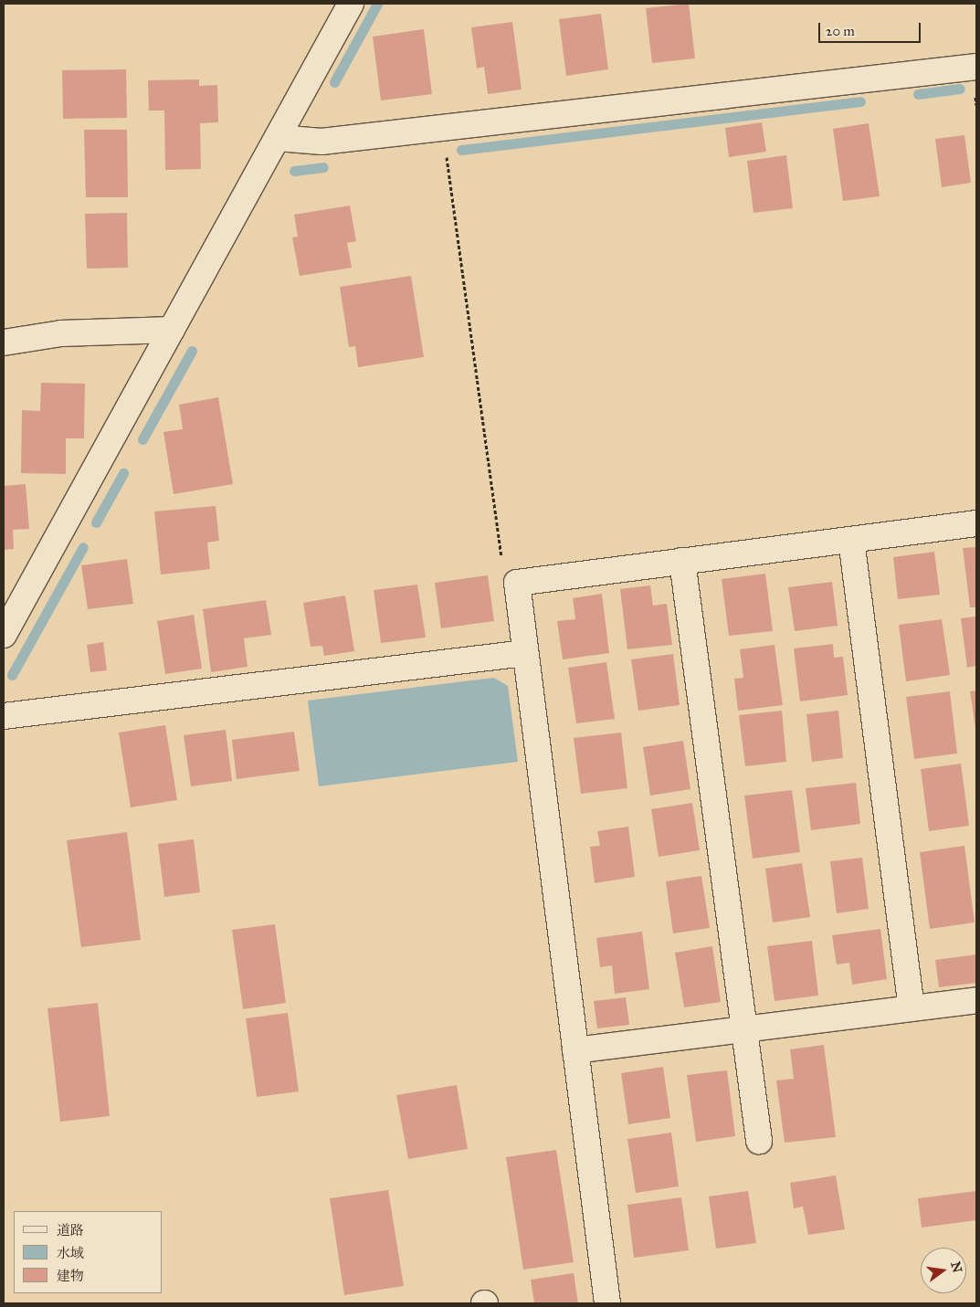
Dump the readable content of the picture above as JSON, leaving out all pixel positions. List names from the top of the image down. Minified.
{"legend":["道路","水域","建物"],"scale_bar":"20 m","north":"right"}
